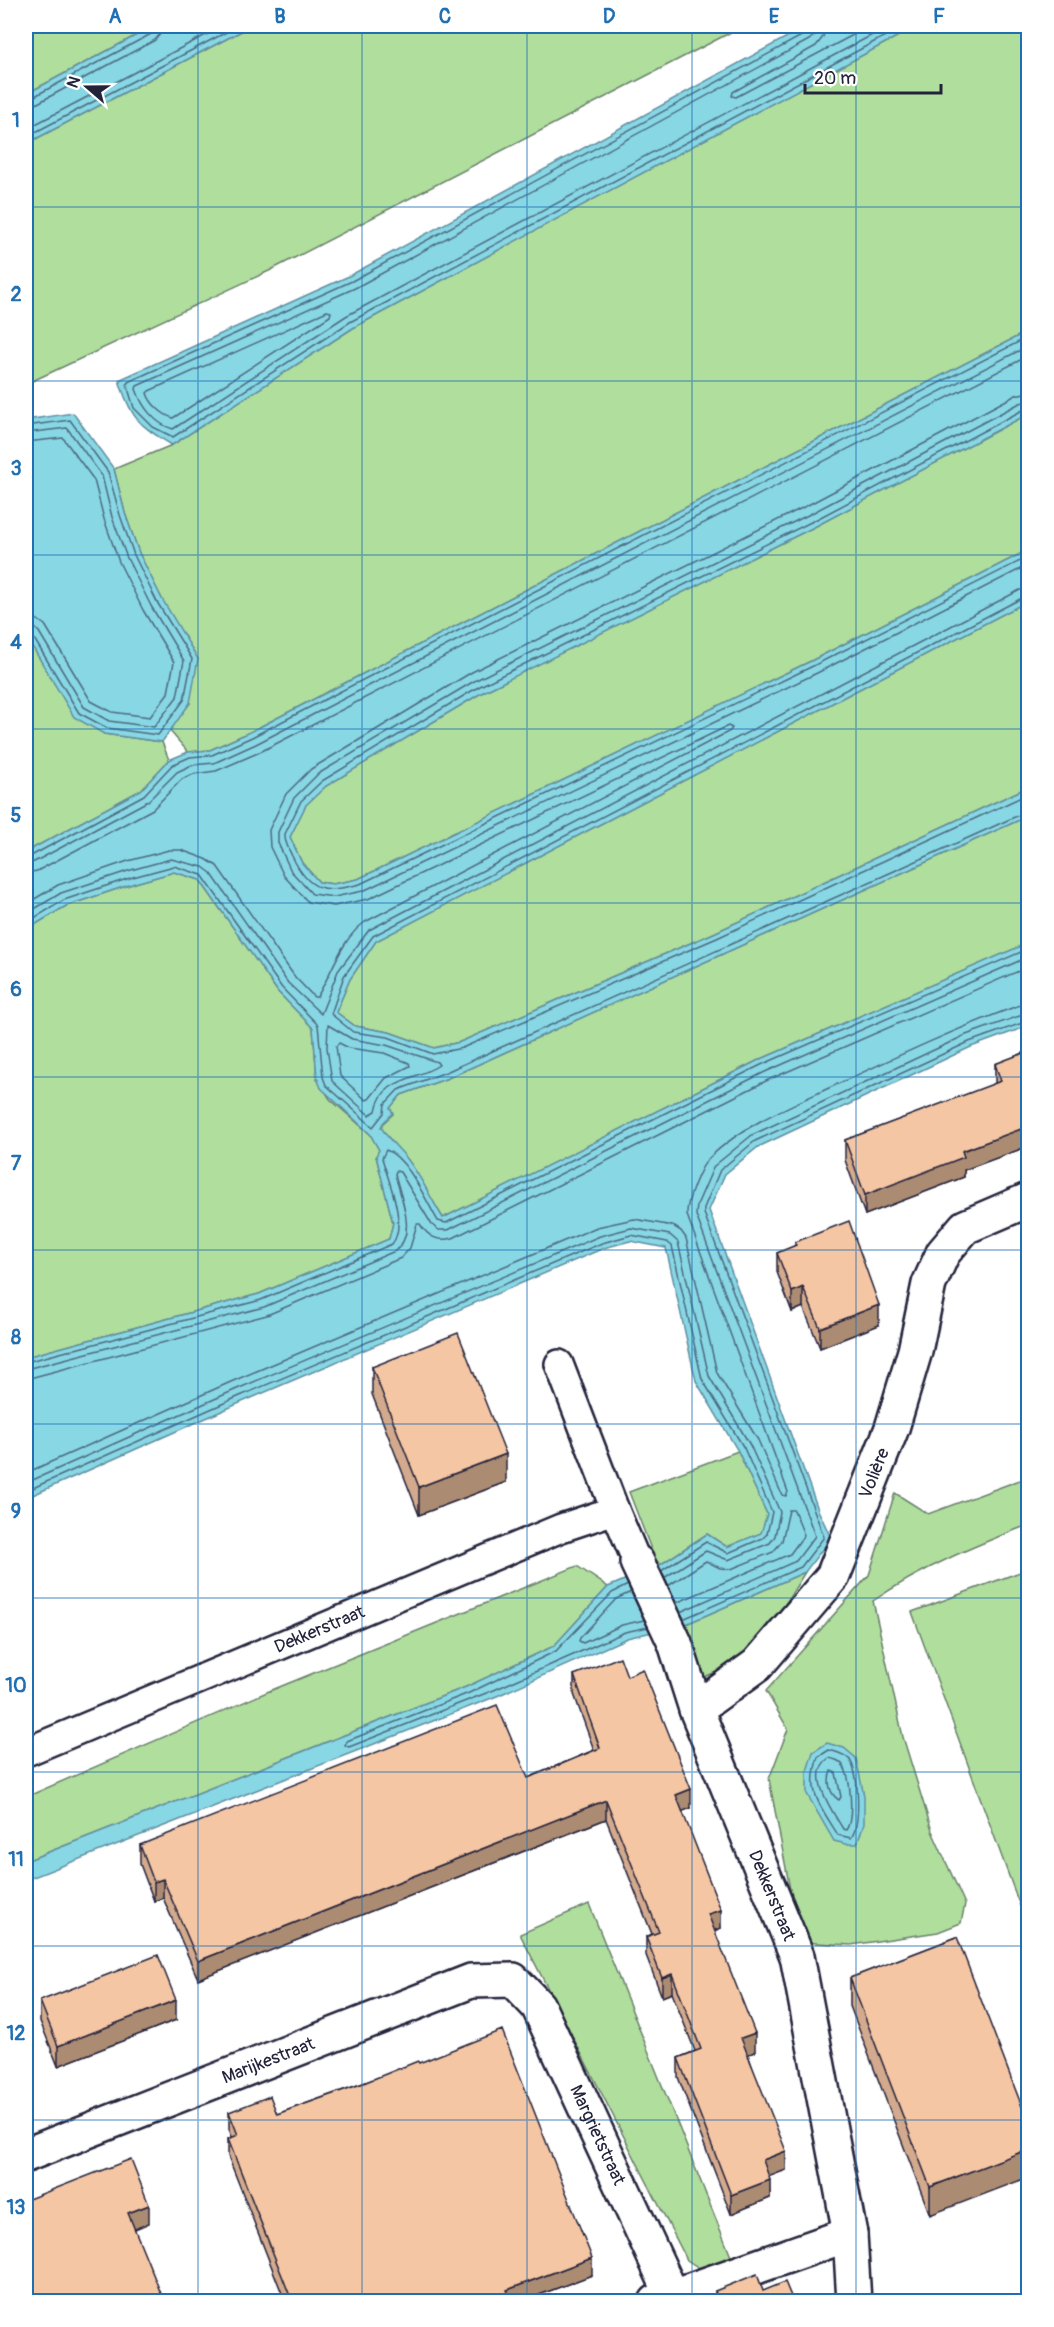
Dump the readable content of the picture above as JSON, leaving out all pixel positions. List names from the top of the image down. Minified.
{"streets":{"street":["Volière","Dekkerstraat","Marijkestraat","Margrietstraat"]},"crossings":[["Volière","Dekkerstraat"],["Marijkestraat","Margrietstraat"]],"scale_bar":"20 m","north":"left","grid":{"columns":["A","B","C","D","E","F"],"rows":["1","2","3","4","5","6","7","8","9","10","11","12","13"]}}
